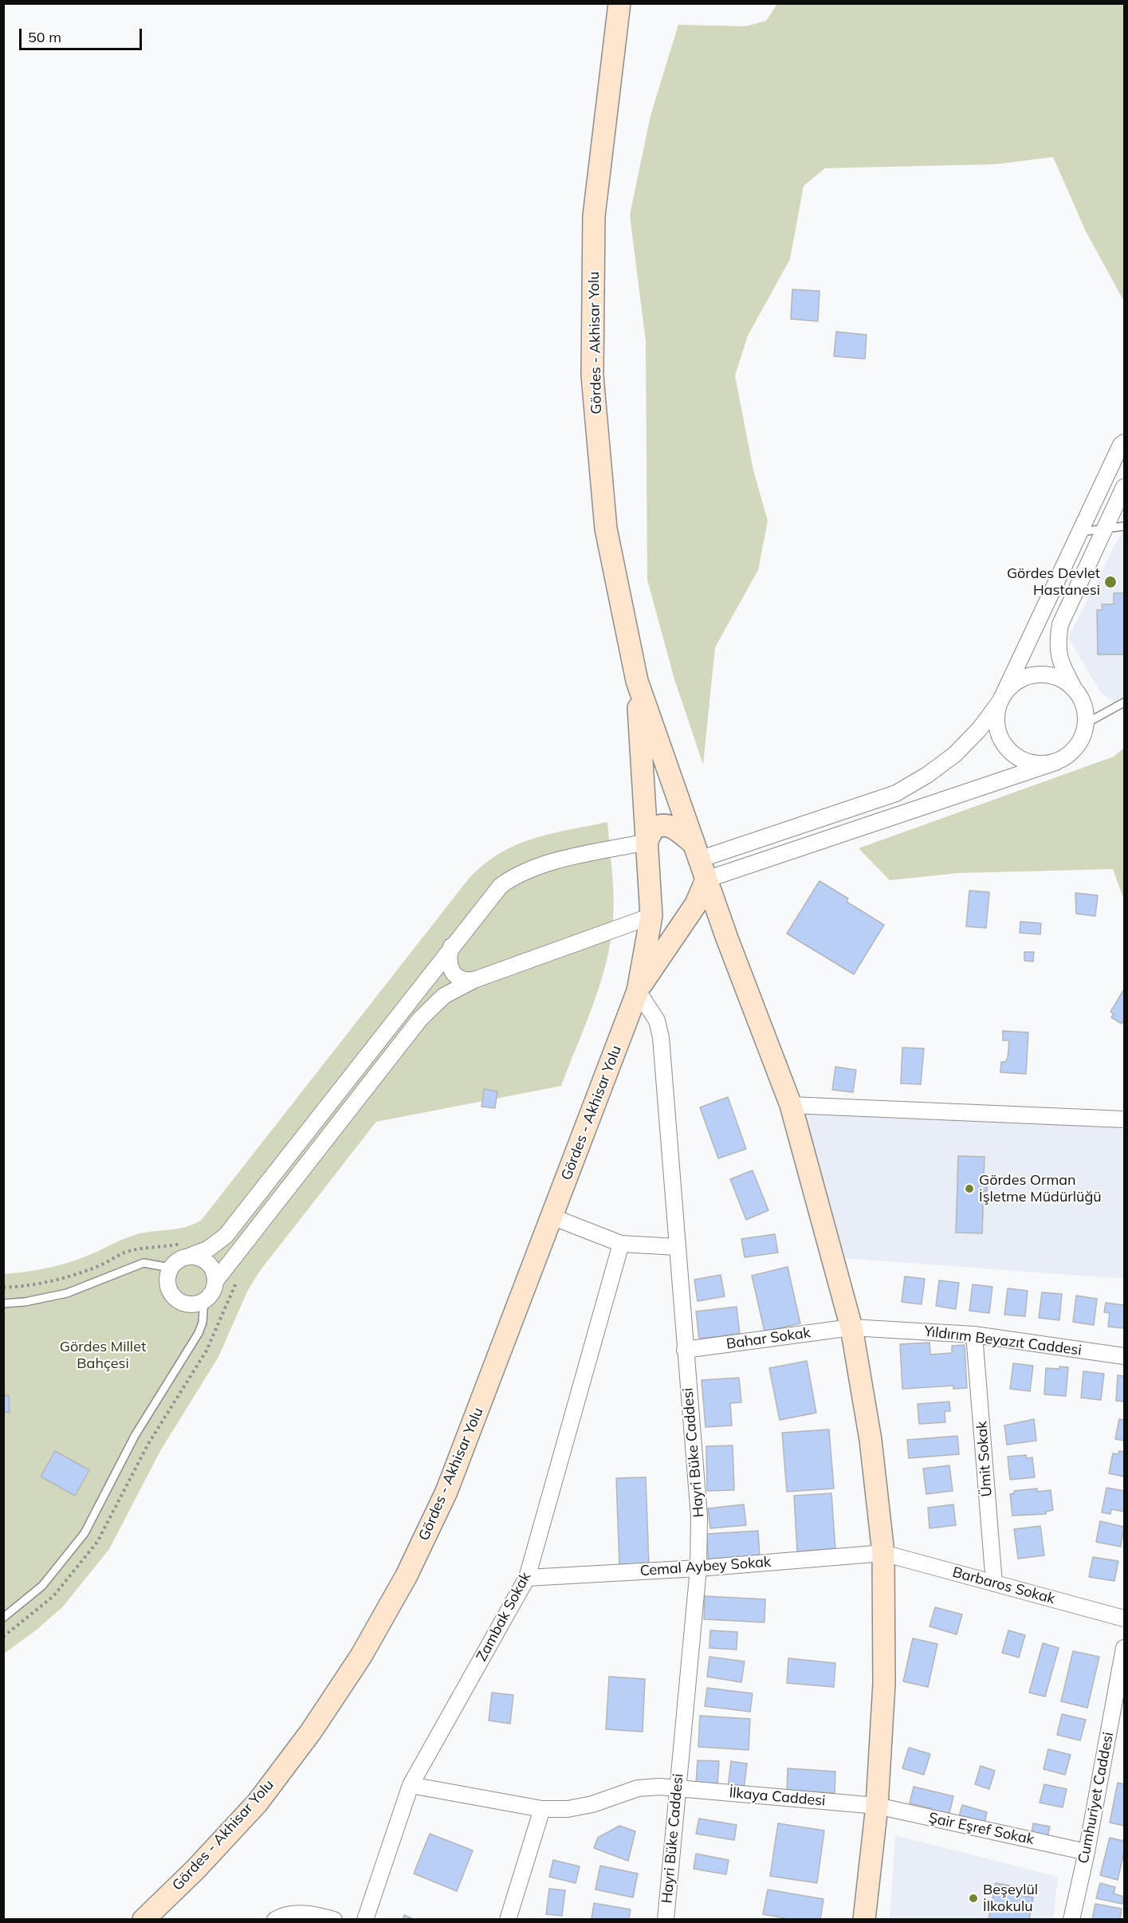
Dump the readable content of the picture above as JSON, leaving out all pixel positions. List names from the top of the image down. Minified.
{"streets":{"main road":["Gördes - Akhisar Yolu"],"street":["Bahar Sokak","Yıldırım Beyazıt Caddesi","Hayri Büke Caddesi","Ümit Sokak","Cemal Aybey Sokak","Barbaros Sokak","Zambak Sokak","İlkaya Caddesi","Cumhuriyet Caddesi","Şair Eşref Sokak"]},"crossings":[["Gördes - Akhisar Yolu","Bahar Sokak"],["Gördes - Akhisar Yolu","Yıldırım Beyazıt Caddesi"],["Gördes - Akhisar Yolu","Hayri Büke Caddesi"],["Gördes - Akhisar Yolu","Cemal Aybey Sokak"],["Gördes - Akhisar Yolu","Barbaros Sokak"],["Gördes - Akhisar Yolu","İlkaya Caddesi"],["Gördes - Akhisar Yolu","Şair Eşref Sokak"],["Bahar Sokak","Yıldırım Beyazıt Caddesi"],["Bahar Sokak","Hayri Büke Caddesi"],["Yıldırım Beyazıt Caddesi","Ümit Sokak"],["Hayri Büke Caddesi","Cemal Aybey Sokak"],["Hayri Büke Caddesi","İlkaya Caddesi"],["Ümit Sokak","Barbaros Sokak"],["Cemal Aybey Sokak","Barbaros Sokak"],["Cemal Aybey Sokak","Zambak Sokak"],["Zambak Sokak","İlkaya Caddesi"],["İlkaya Caddesi","Şair Eşref Sokak"],["Cumhuriyet Caddesi","Şair Eşref Sokak"]],"parks":["Gördes Millet Bahçesi"],"places":["Gördes Devlet Hastanesi","Gördes Orman İşletme Müdürlüğü","Beşeylül İlkokulu"],"scale_bar":"50 m"}
